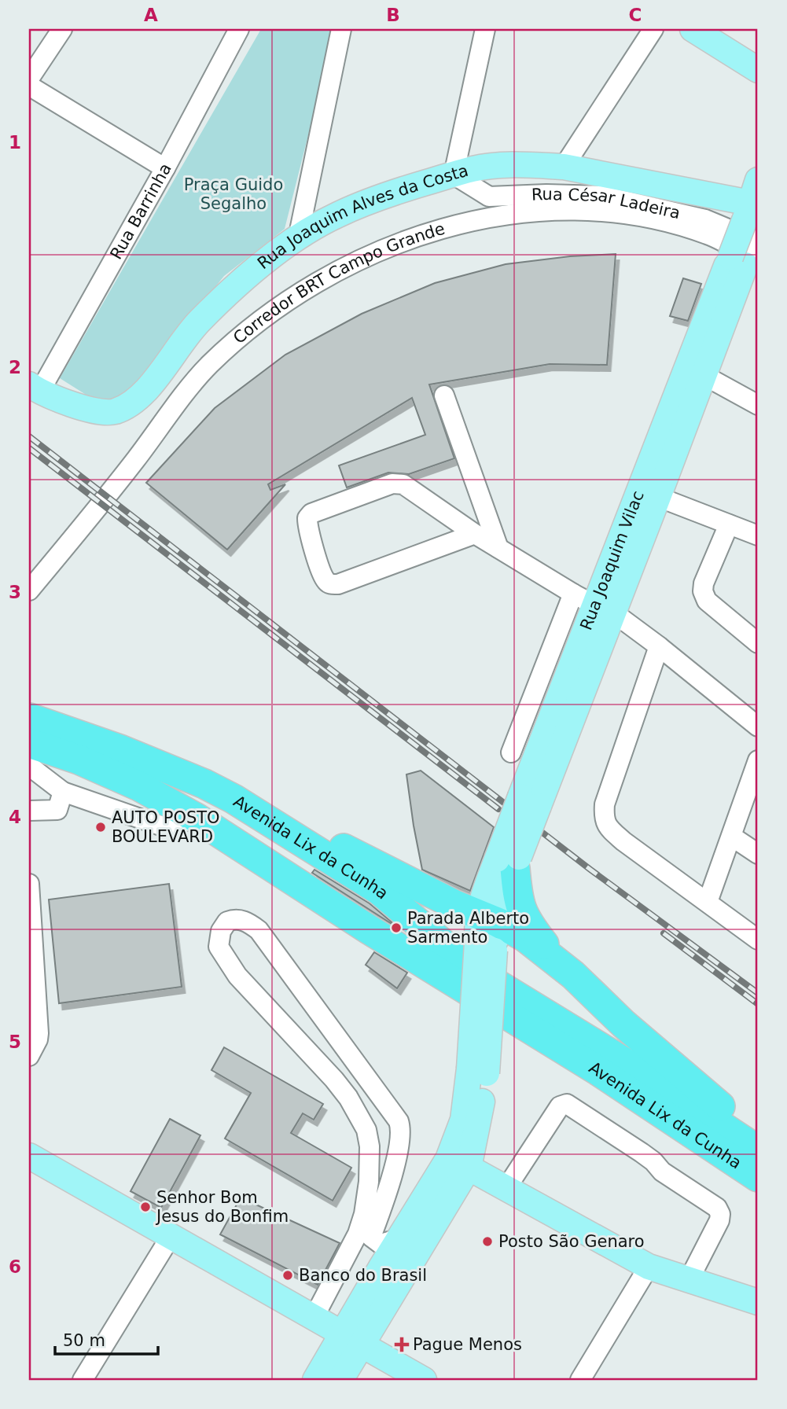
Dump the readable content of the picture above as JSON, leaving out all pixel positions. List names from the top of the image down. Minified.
{"streets":{"highway":["Avenida Lix da Cunha"],"main road":["Rua Joaquim Alves da Costa","Rua Joaquim Vilac"],"street":["Rua César Ladeira","Rua Barrinha","Corredor BRT Campo Grande"]},"crossings":[["Rua Barrinha","Rua Joaquim Alves da Costa"],["Rua Joaquim Alves da Costa","Rua Joaquim Vilac"],["Corredor BRT Campo Grande","Rua Joaquim Vilac"]],"parks":["Praça Guido Segalho"],"places":{"other":["AUTO POSTO BOULEVARD","Parada Alberto Sarmento","Senhor Bom Jesus do Bonfim","Posto São Genaro","Banco do Brasil"],"health":["Pague Menos"]},"scale_bar":"50 m","grid":{"columns":["A","B","C"],"rows":["1","2","3","4","5","6"]}}
